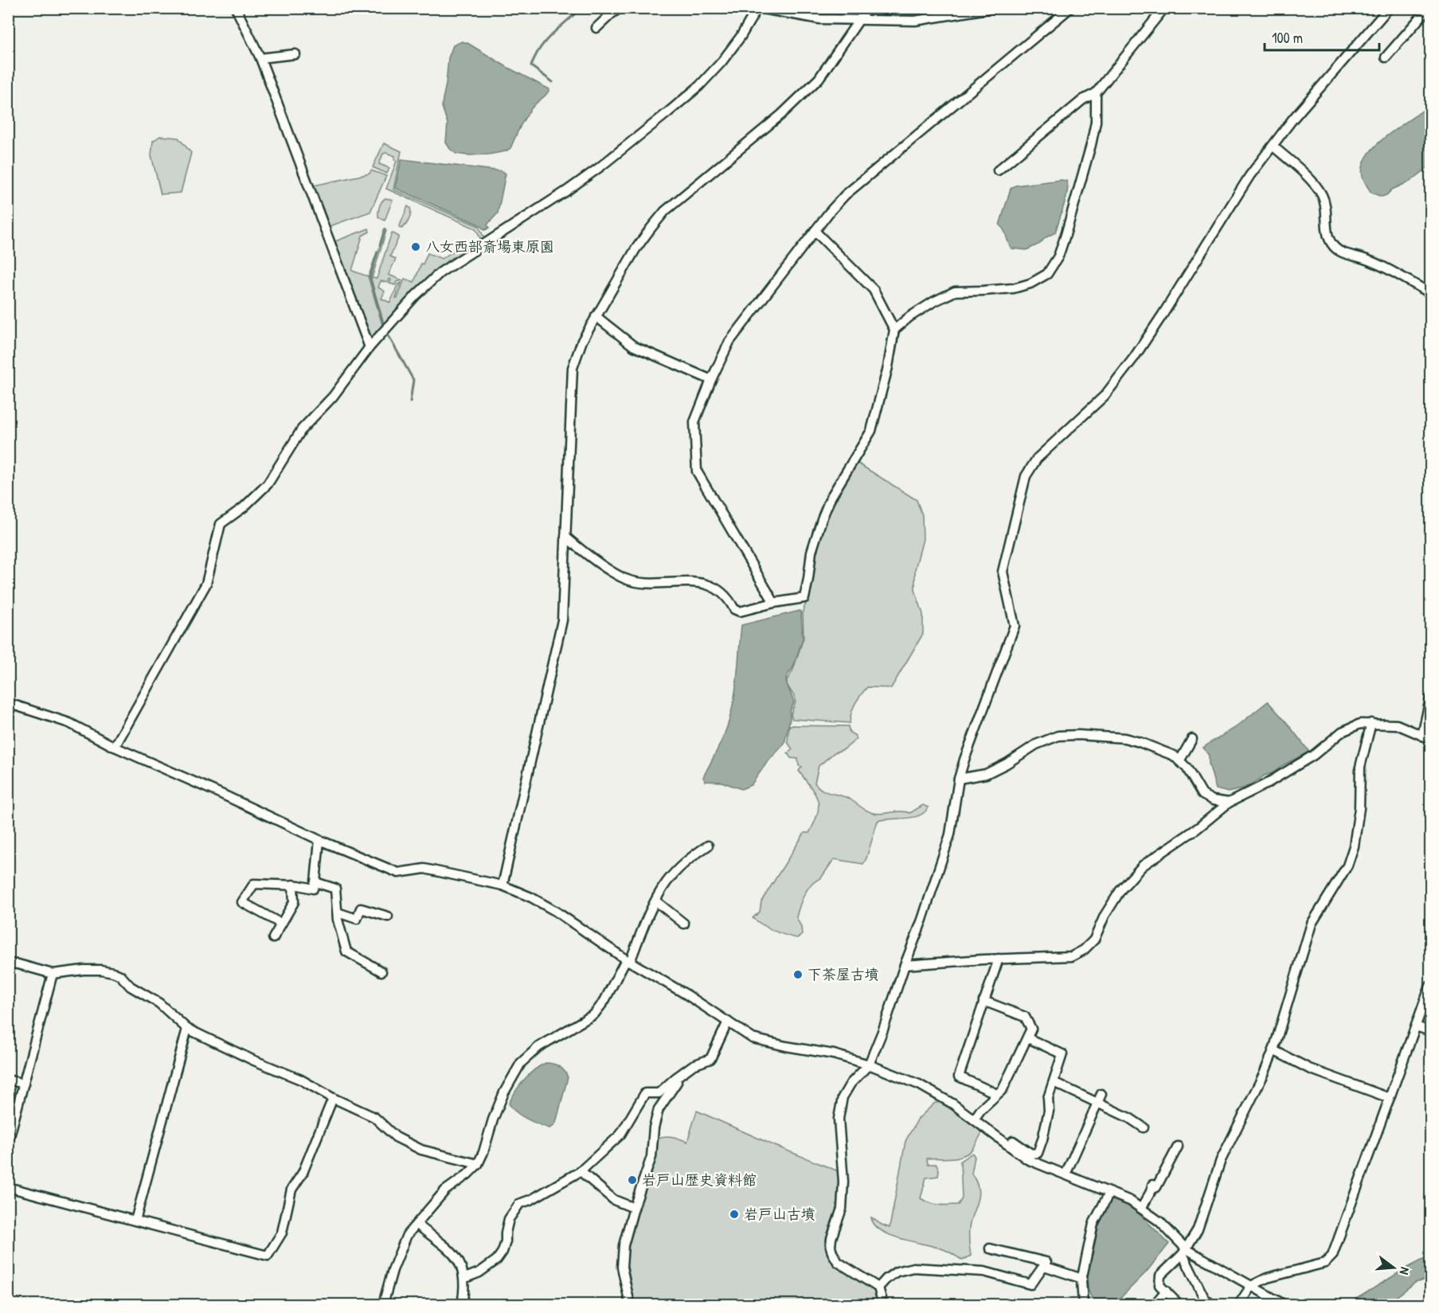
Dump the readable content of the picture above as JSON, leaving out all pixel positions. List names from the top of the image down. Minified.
{"places":["八女西部斎場東原園","下茶屋古墳","岩戸山歴史資料館","岩戸山古墳"],"scale_bar":"100 m","north":"right"}
